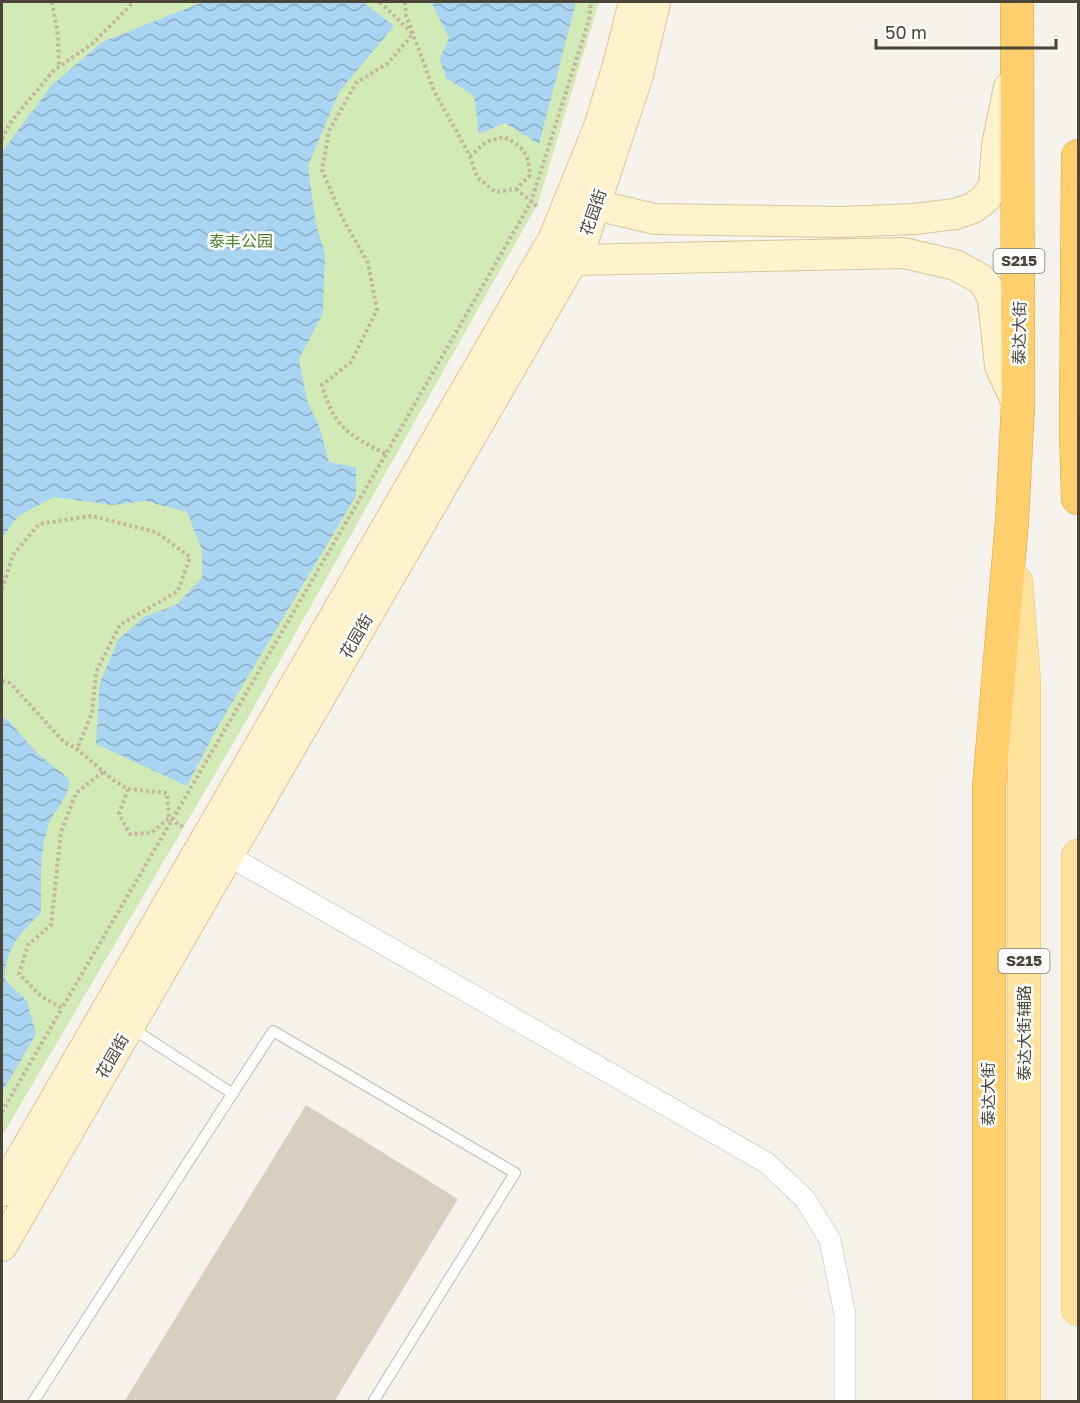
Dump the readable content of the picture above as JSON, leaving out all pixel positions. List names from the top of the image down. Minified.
{"streets":{"highway":["S215","泰达大街"],"main road":["泰达大街辅路"],"street":["花园街"]},"crossings":[["泰达大街","泰达大街辅路"]],"parks":["泰丰公园"],"scale_bar":"50 m"}
